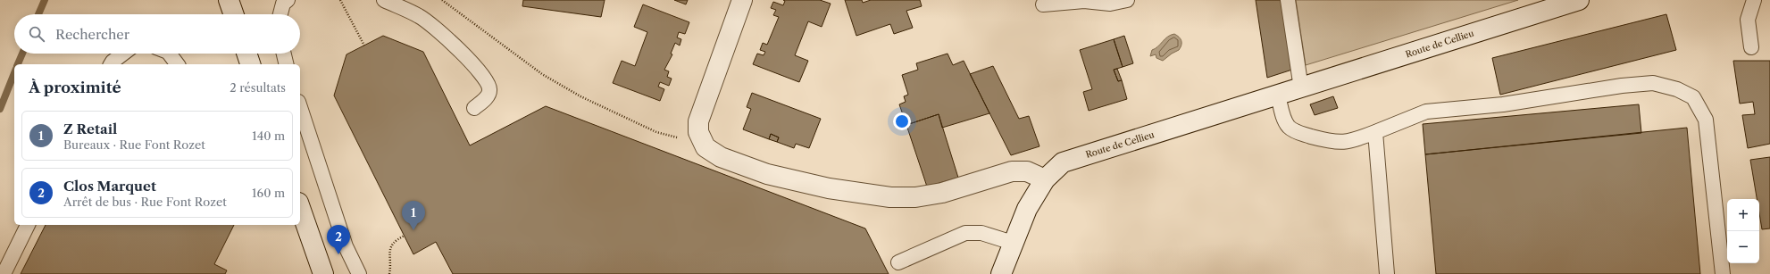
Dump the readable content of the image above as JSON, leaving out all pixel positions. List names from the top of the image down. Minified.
{"streets":{"street":["Route de Cellieu"]},"page":{"search":"Rechercher","heading":["À proximité","2 résultats"],"list":[{"mark":"1","name":"Z Retail","note":"Bureaux · Rue Font Rozet","value":"140 m"},{"mark":"2","name":"Clos Marquet","note":"Arrêt de bus · Rue Font Rozet","value":"160 m"}],"map_buttons":["+","−"],"pins":["1","2"]}}
